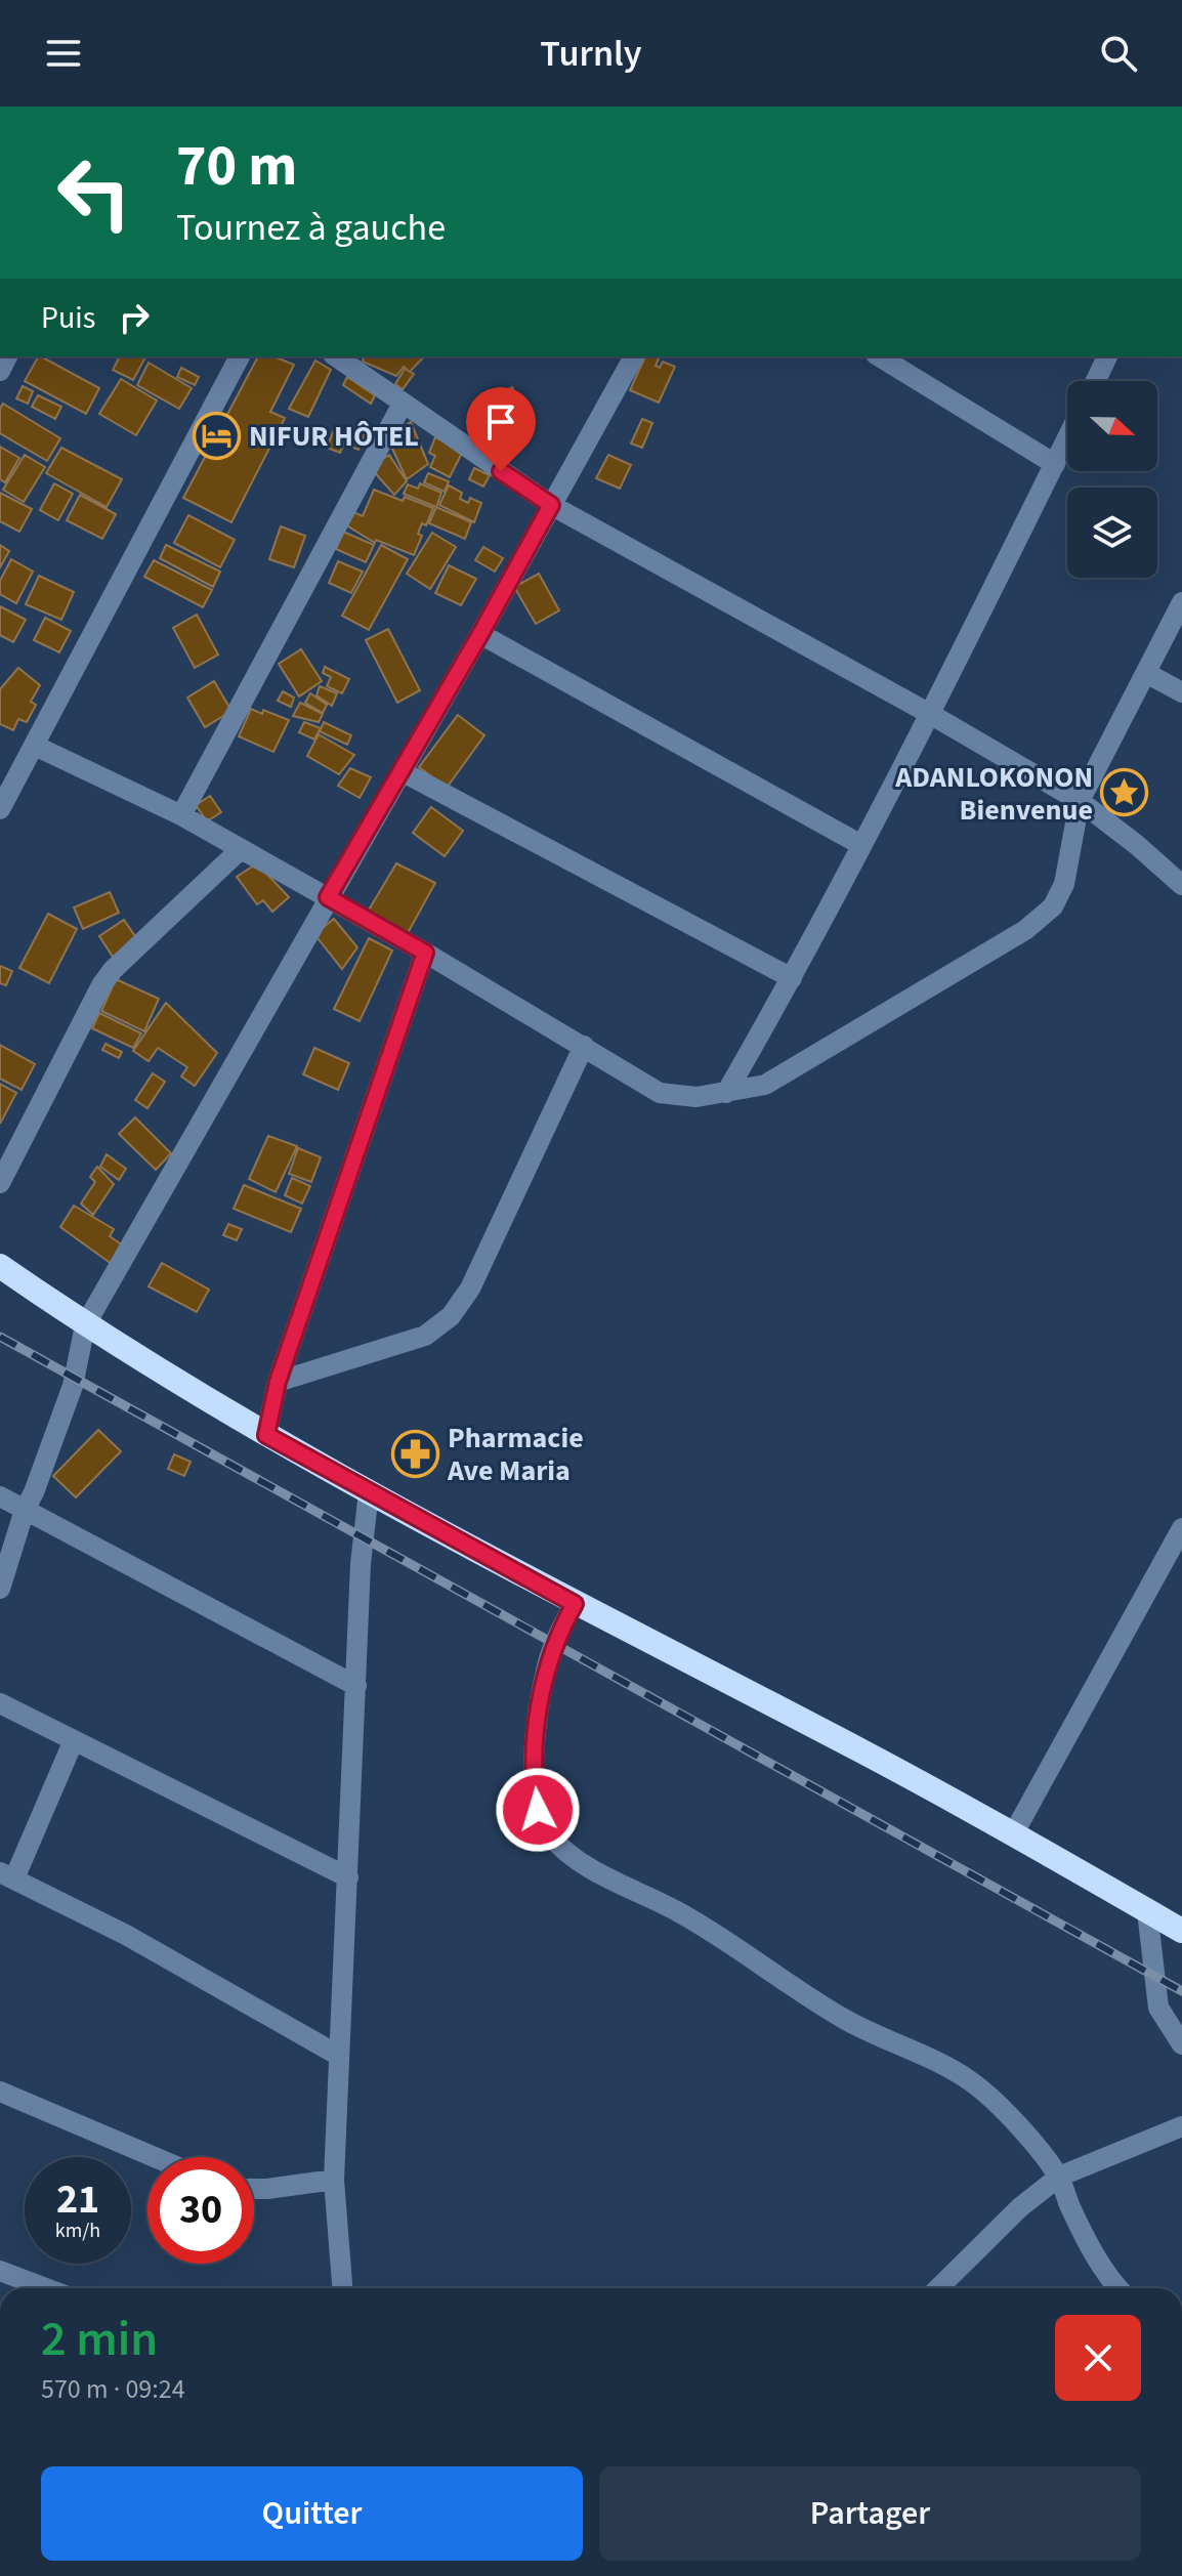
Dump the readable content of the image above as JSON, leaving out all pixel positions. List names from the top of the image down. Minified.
{"places":{"hotel":["NIFUR HÔTEL"],"place":["ADANLOKONON Bienvenue"],"pharmacy":["Pharmacie Ave Maria"]},"north":"right","page":{"header":"Turnly","turn":["70 m","Tournez à gauche"],"then":"Puis","speed":"21 km/h","limit":"30","heading":["2 min","570 m · 09:24"],"buttons":["Quitter","Partager"]}}
